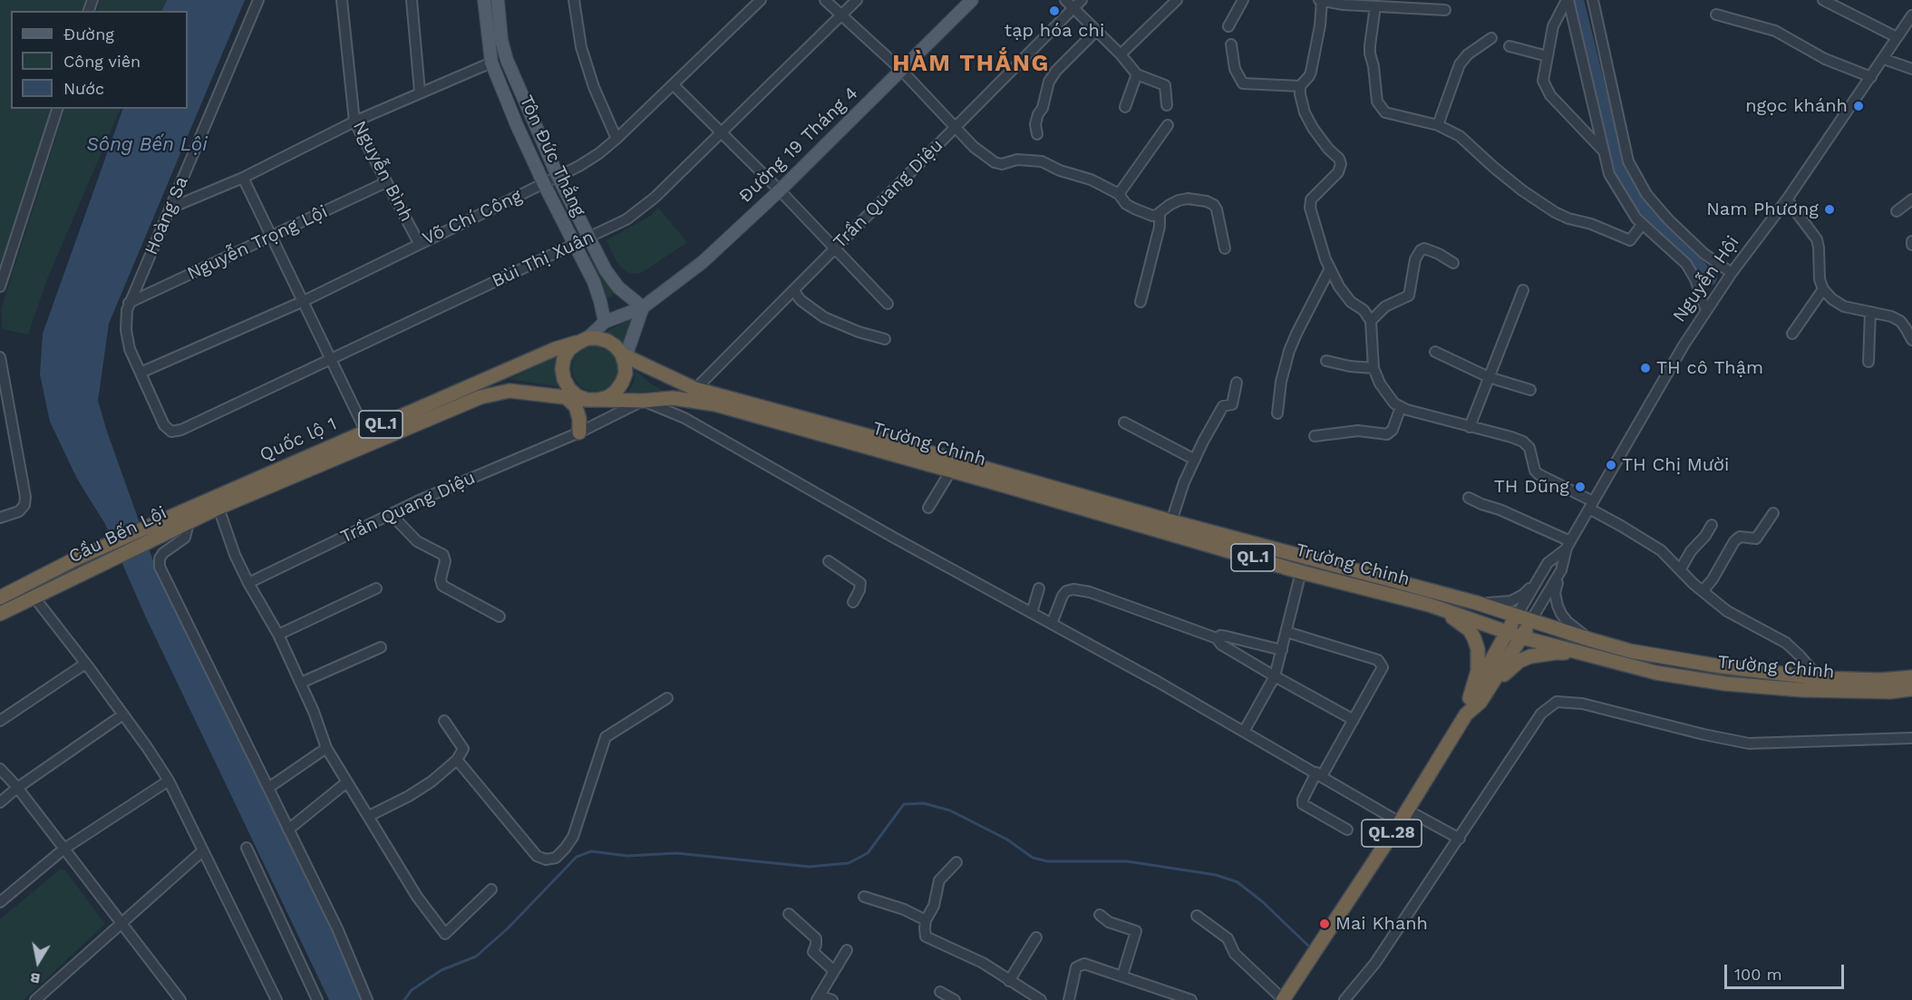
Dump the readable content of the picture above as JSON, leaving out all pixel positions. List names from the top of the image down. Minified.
{"streets":{"highway":["Nguyễn Hội","QL.1","Quốc lộ 1","Trường Chinh","Cầu Bến Lội","QL.28"],"main road":["Đường 19 Tháng 4","Tôn Đức Thắng"],"street":["Nguyễn Bình","Trần Quang Diệu","Hoàng Sa","Võ Chí Công","Nguyễn Trọng Lội","Bùi Thị Xuân"]},"crossings":[["Đường 19 Tháng 4","Tôn Đức Thắng"],["Đường 19 Tháng 4","QL.1"],["Đường 19 Tháng 4","Quốc lộ 1"],["Đường 19 Tháng 4","Trường Chinh"],["Tôn Đức Thắng","Võ Chí Công"],["Tôn Đức Thắng","Bùi Thị Xuân"],["Nguyễn Bình","Võ Chí Công"],["Nguyễn Bình","Nguyễn Trọng Lội"],["Trần Quang Diệu","Trường Chinh"],["Hoàng Sa","Võ Chí Công"],["Hoàng Sa","Nguyễn Trọng Lội"],["Hoàng Sa","Bùi Thị Xuân"],["Nguyễn Hội","Trường Chinh"],["QL.1","Quốc lộ 1"],["QL.1","Trường Chinh"],["QL.1","Cầu Bến Lội"],["Quốc lộ 1","Trường Chinh"],["Quốc lộ 1","Cầu Bến Lội"]],"districts":["HÀM THẮNG"],"water":["Sông Bến Lội"],"places":["tạp hóa chi","ngọc khánh","Nam Phương","TH cô Thậm","TH Chị Mười","TH Dũng","Mai Khanh"],"legend":["Đường","Công viên","Nước"],"scale_bar":"100 m","north":"bottom"}
